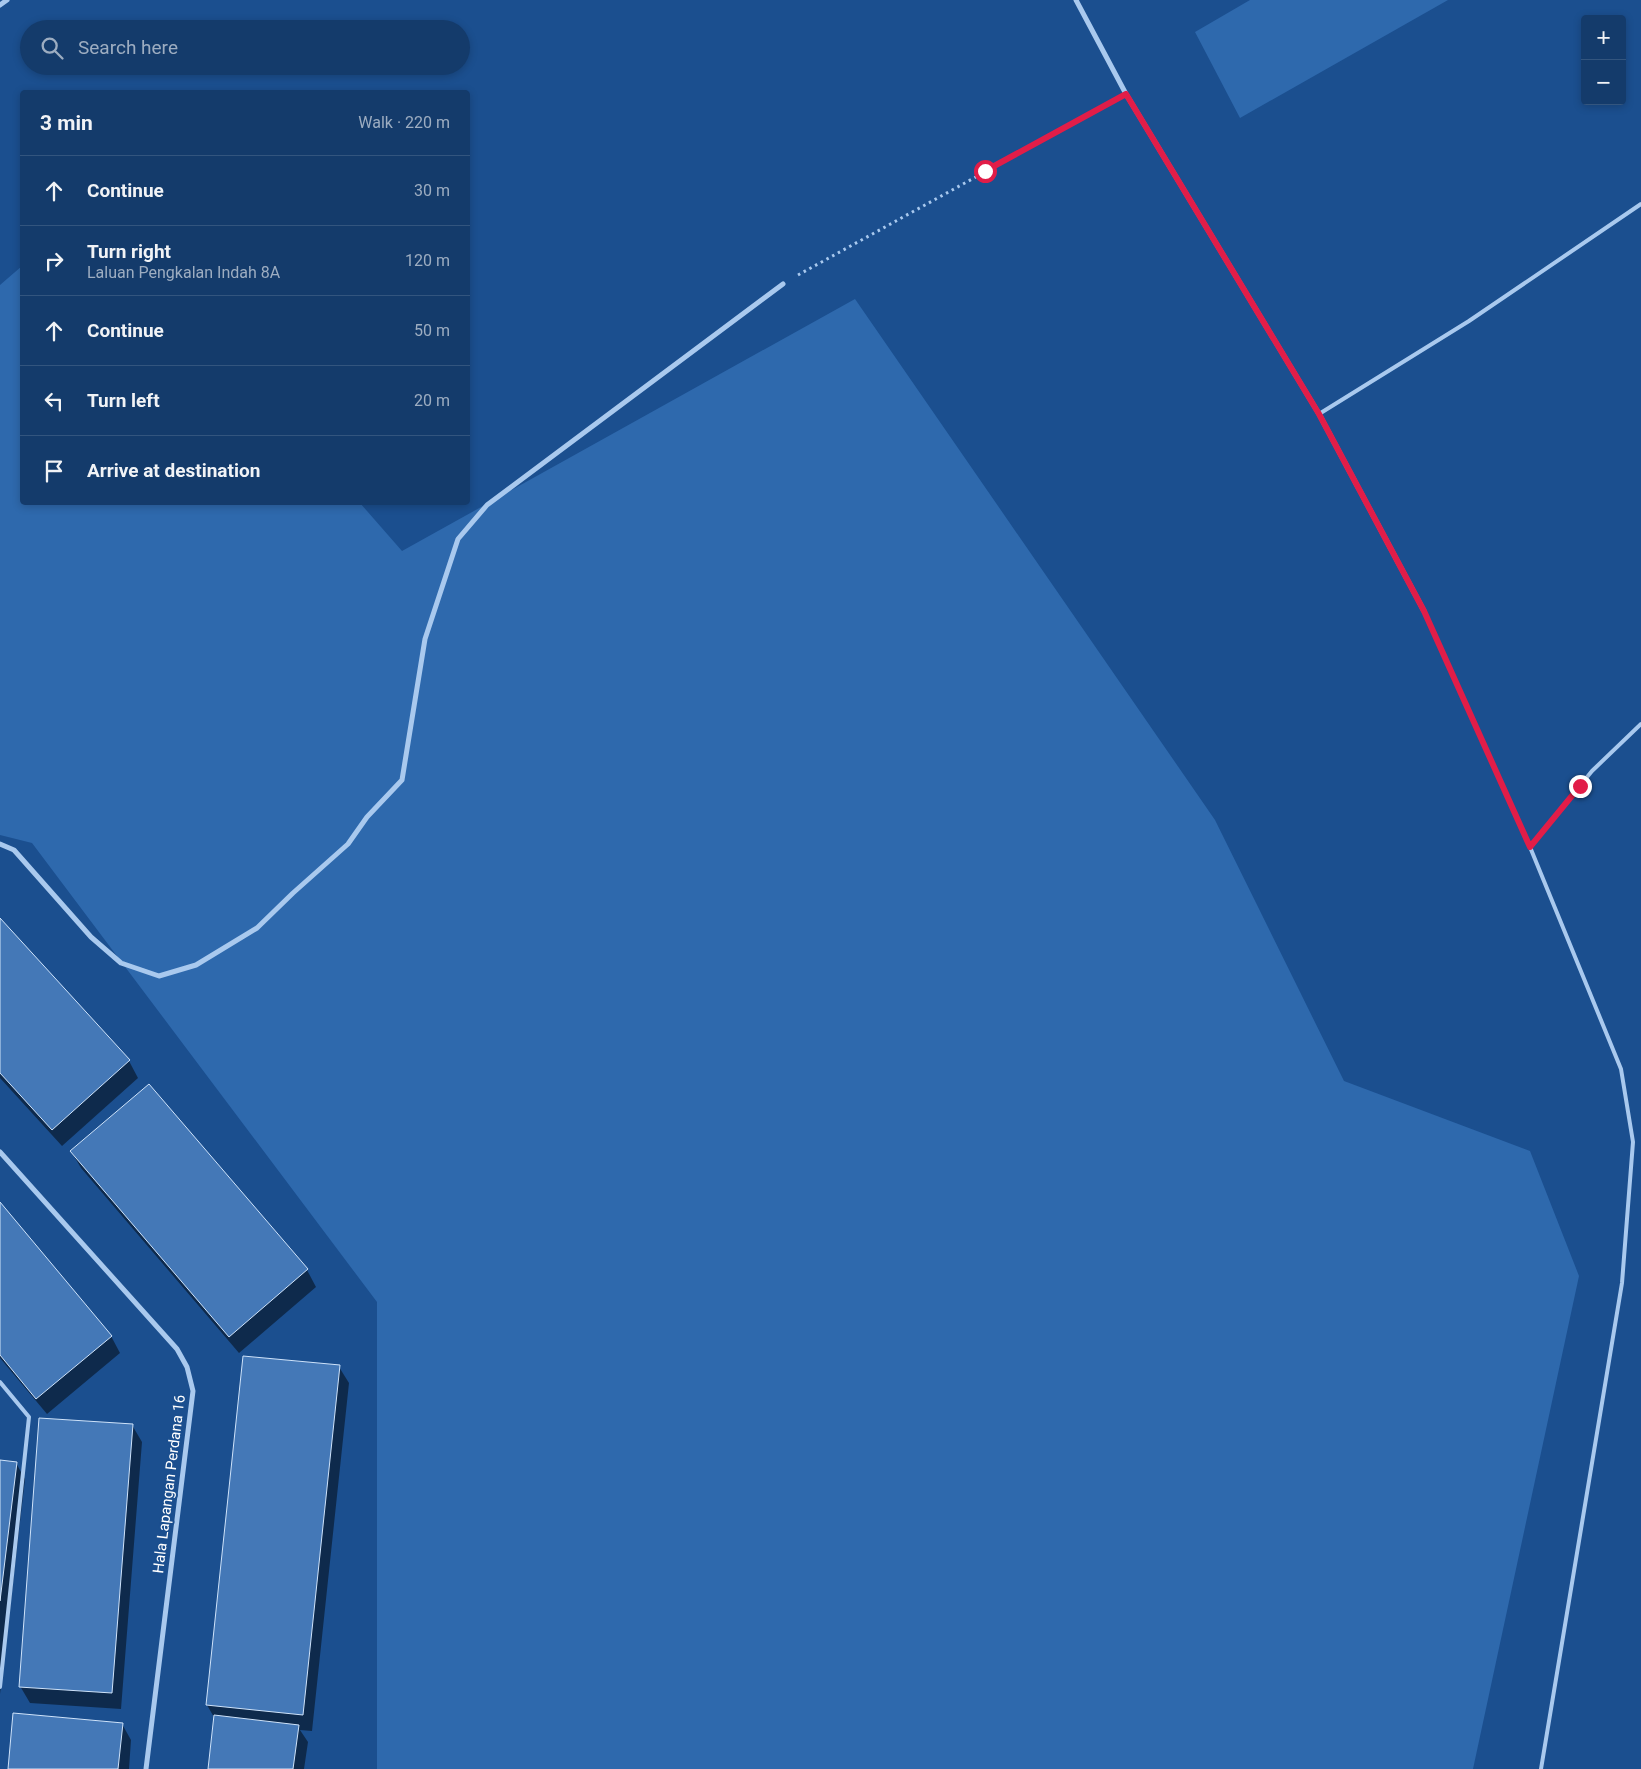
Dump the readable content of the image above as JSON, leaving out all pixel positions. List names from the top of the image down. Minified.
{"streets":{"street":["Hala Lapangan Perdana 16"]},"page":{"map_buttons":["+","−"],"search":"Search here","heading":["3 min","Walk · 220 m"],"list":[["Continue","30 m"],["Turn right","Laluan Pengkalan Indah 8A","120 m"],["Continue","50 m"],["Turn left","20 m"],"Arrive at destination"]}}
